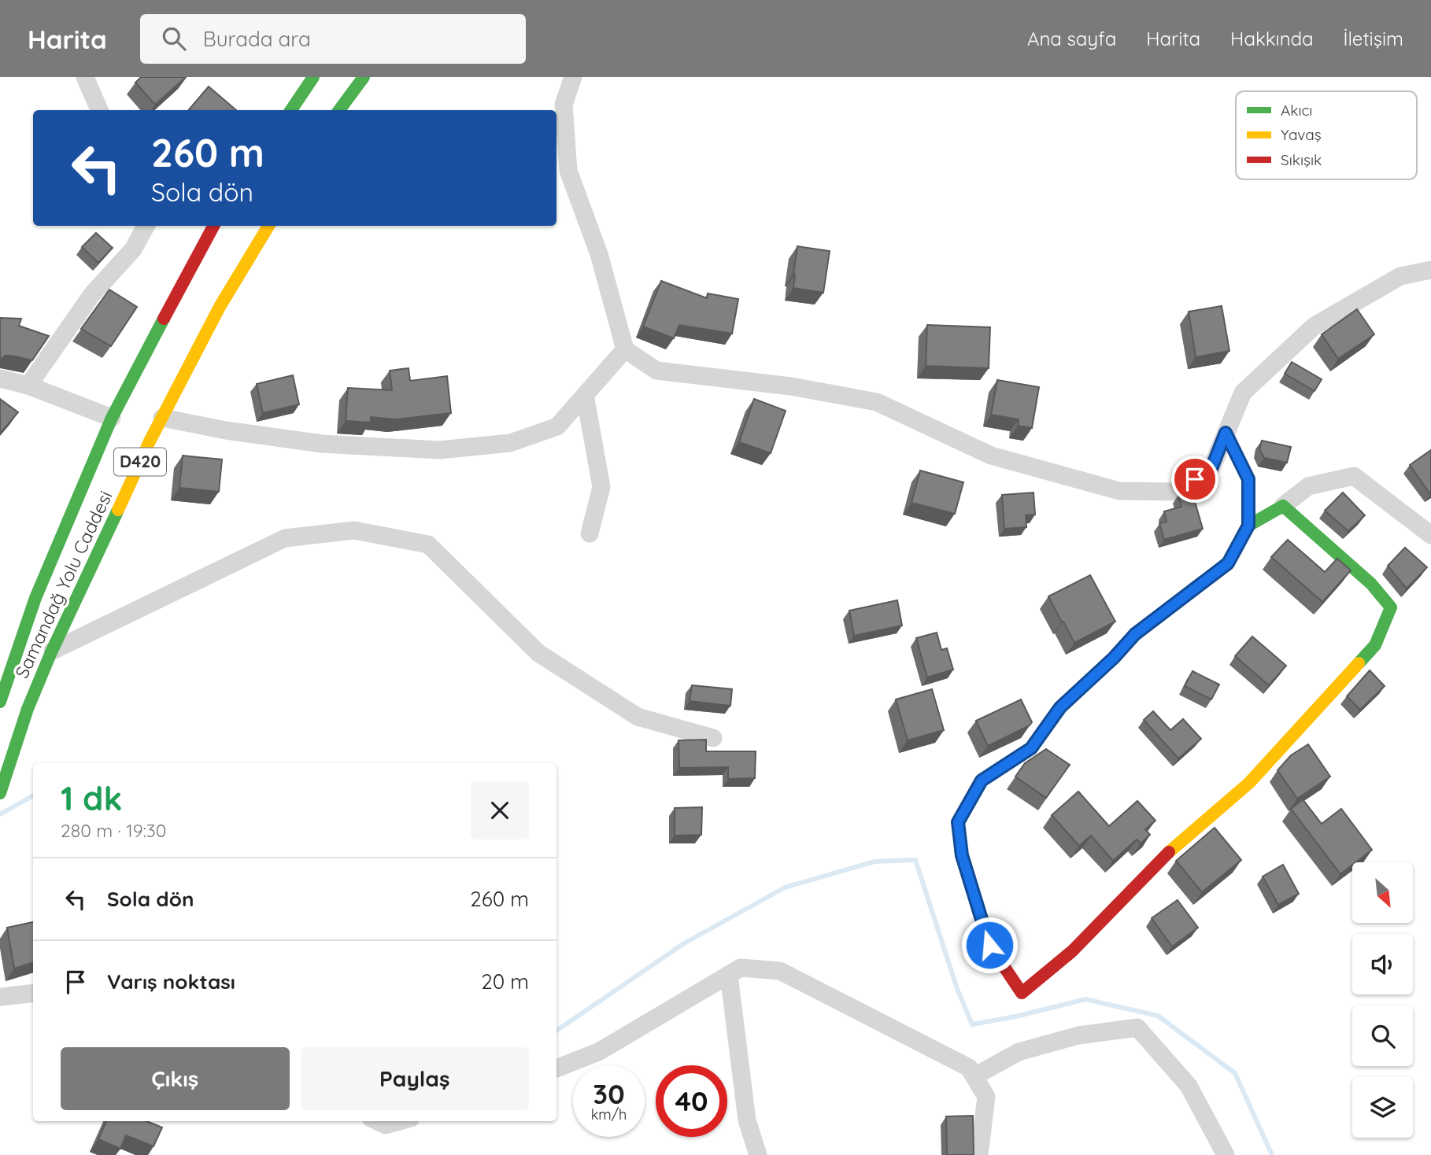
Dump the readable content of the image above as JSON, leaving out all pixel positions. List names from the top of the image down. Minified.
{"streets":{"main road":["D420","Samandağ Yolu Caddesi"]},"legend":["Akıcı","Yavaş","Sıkışık"],"north":"bottom right","page":{"header":"Harita","search":"Burada ara","nav":["Ana sayfa","Harita","Hakkında","İletişim"],"turn":["260 m","Sola dön"],"heading":["1 dk","280 m · 19:30"],"list":[{"name":"Sola dön","value":"260 m"},{"name":"Varış noktası","value":"20 m"}],"buttons":["Çıkış","Paylaş"],"speed":"30 km/h","limit":"40"}}
